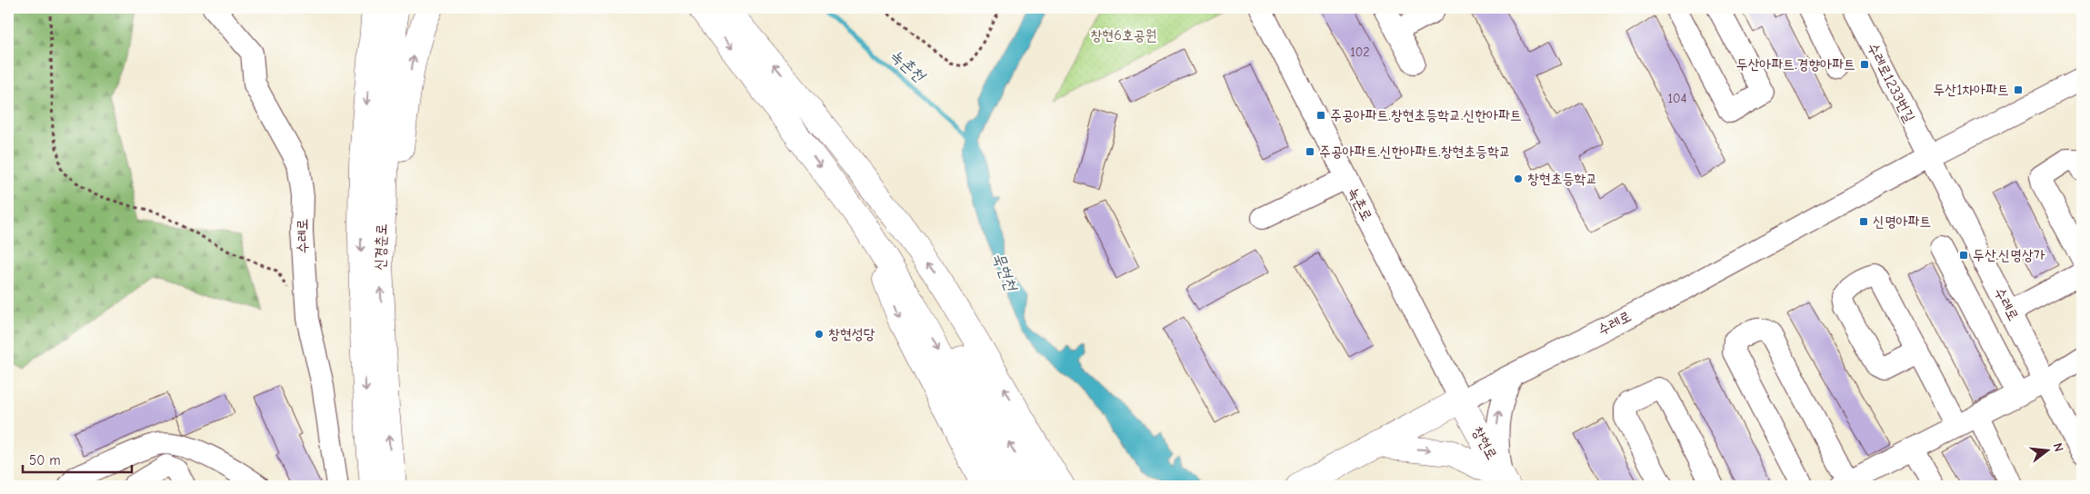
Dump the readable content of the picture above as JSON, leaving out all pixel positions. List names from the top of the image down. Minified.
{"streets":{"main road":["수레로","신경춘로","창현로"],"street":["수레로1233번길","녹촌로"]},"crossings":[["수레로1233번길","수레로"],["녹촌로","수레로"],["녹촌로","창현로"],["수레로","창현로"]],"water":["녹촌천","묵현천"],"parks":["창현6호공원"],"places":{"transit":["두산아파트.경향아파트","두산1차아파트","주공아파트.창현초등학교.신한아파트","주공아파트.신한아파트.창현초등학교","신명아파트","두산.신명상가"],"other":["창현초등학교","창현성당"]},"house_numbers":["102","104"],"scale_bar":"50 m","north":"right"}
